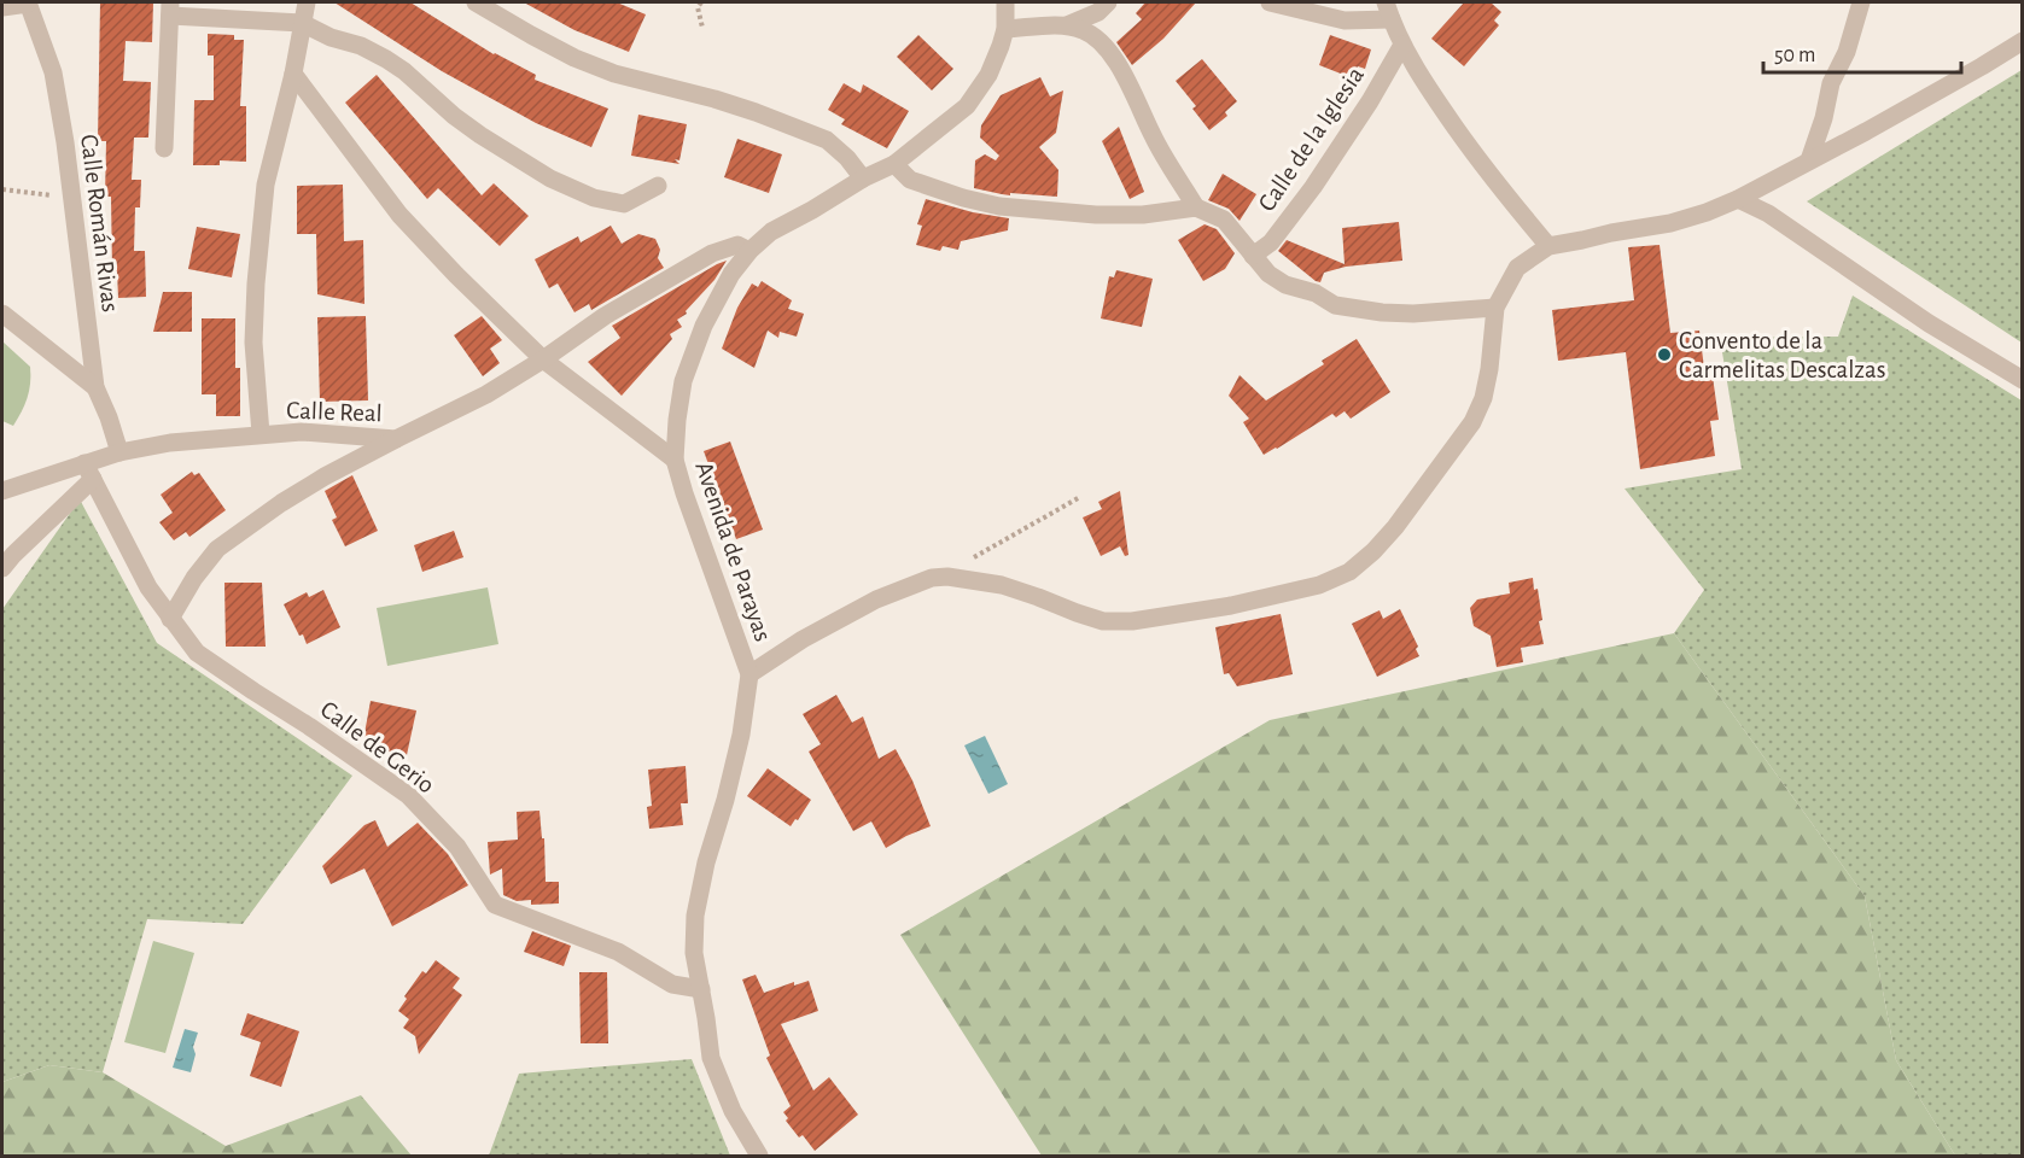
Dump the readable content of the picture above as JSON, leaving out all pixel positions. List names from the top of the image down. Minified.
{"streets":{"street":["Calle de la Iglesia","Calle Román Rivas","Calle Real","Avenida de Parayas","Calle de Gerio"]},"crossings":[["Calle Román Rivas","Calle Real"],["Calle Real","Avenida de Parayas"],["Calle Real","Calle de Gerio"],["Avenida de Parayas","Calle de Gerio"]],"places":["Convento de la Carmelitas Descalzas"],"scale_bar":"50 m"}
